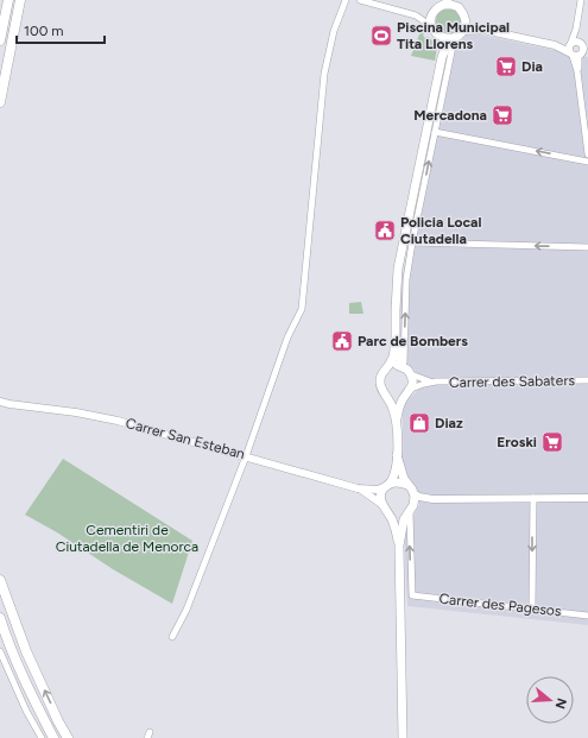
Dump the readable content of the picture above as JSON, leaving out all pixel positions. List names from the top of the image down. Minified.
{"streets":{"street":["Carrer des Sabaters","Carrer San Esteban","Carrer des Pagesos"]},"crossings":[["Carrer San Esteban","Carrer des Pagesos"]],"parks":["Cementiri de Ciutadella de Menorca"],"places":{"sports":["Piscina Municipal Tita Llorens"],"supermarket":["Dia","Mercadona","Eroski"],"public building":["Policia Local Ciutadella","Parc de Bombers"],"shop":["Diaz"]},"scale_bar":"100 m","north":"right"}
